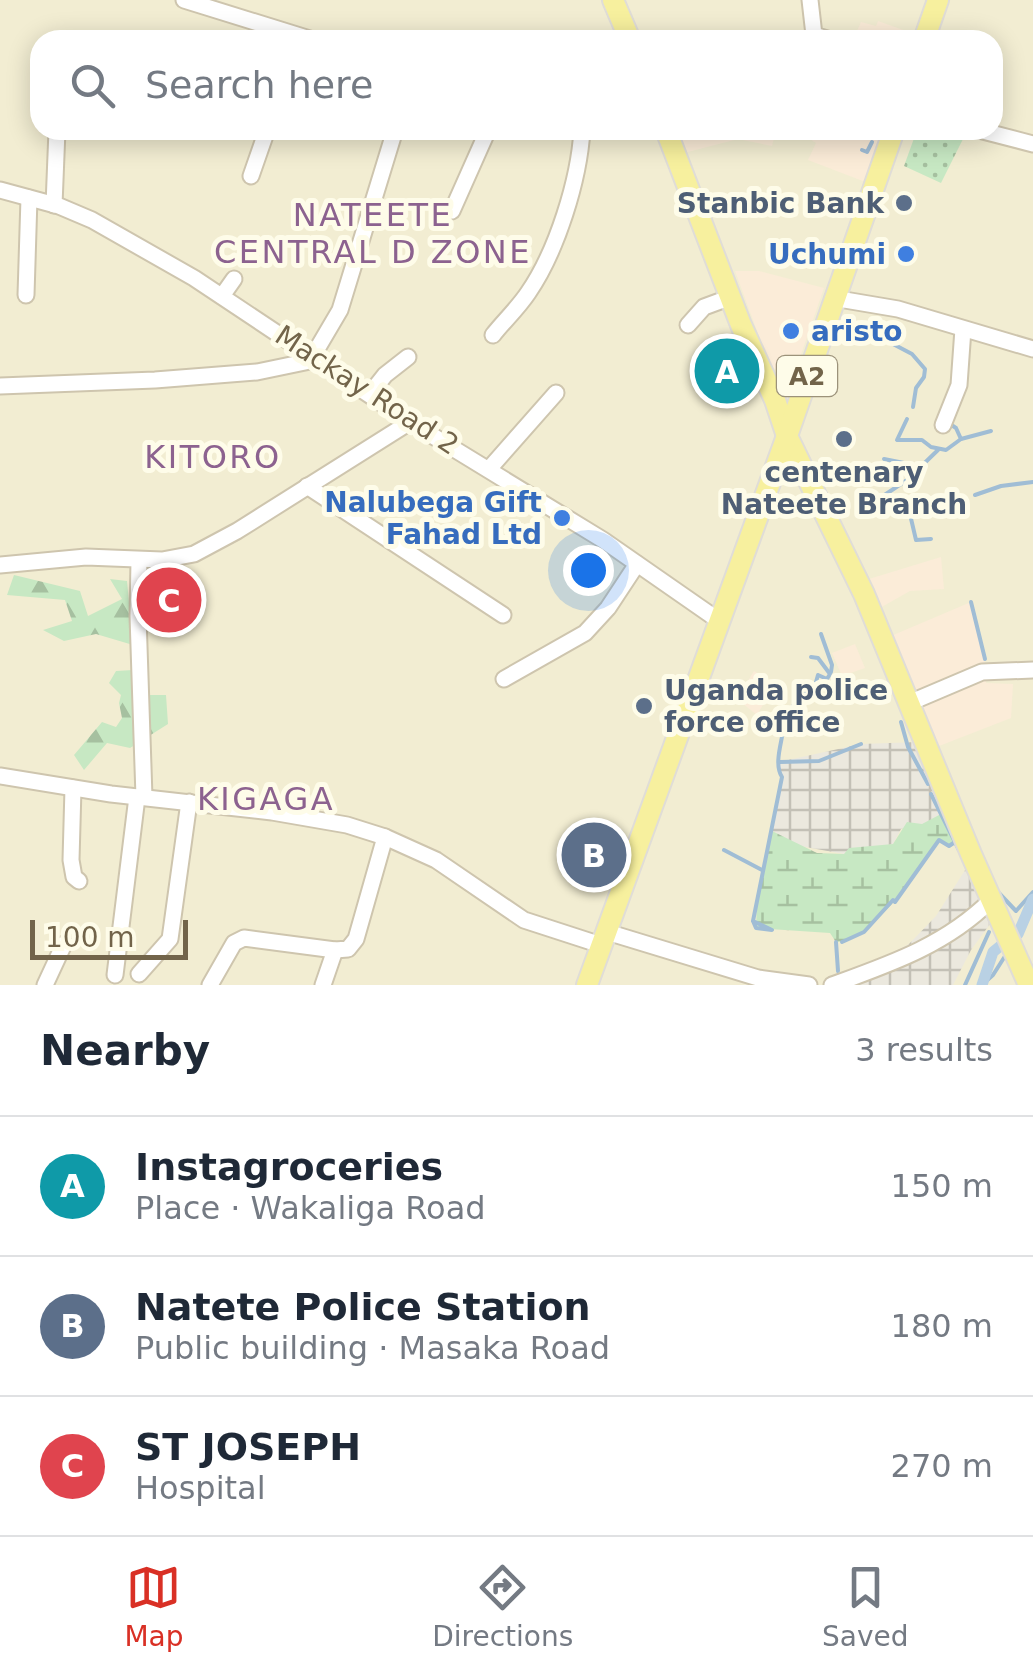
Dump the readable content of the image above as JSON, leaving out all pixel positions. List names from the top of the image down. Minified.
{"streets":{"main road":["A2"],"street":["Mackay Road 2"]},"crossings":[["A2","Mackay Road 2"]],"districts":["NATEETE CENTRAL D ZONE","KITORO","KIGAGA"],"places":["Stanbic Bank","Uchumi","aristo","centenary Nateete Branch","Nalubega Gift Fahad Ltd","Uganda police force office"],"scale_bar":"100 m","page":{"search":"Search here","pins":["A","C","B"],"scale":"100 m","heading":["Nearby","3 results"],"list":[{"mark":"A","name":"Instagroceries","note":"Place · Wakaliga Road","value":"150 m"},{"mark":"B","name":"Natete Police Station","note":"Public building · Masaka Road","value":"180 m"},{"mark":"C","name":"ST JOSEPH","note":"Hospital","value":"270 m"}],"nav":["Map","Directions","Saved"]}}
